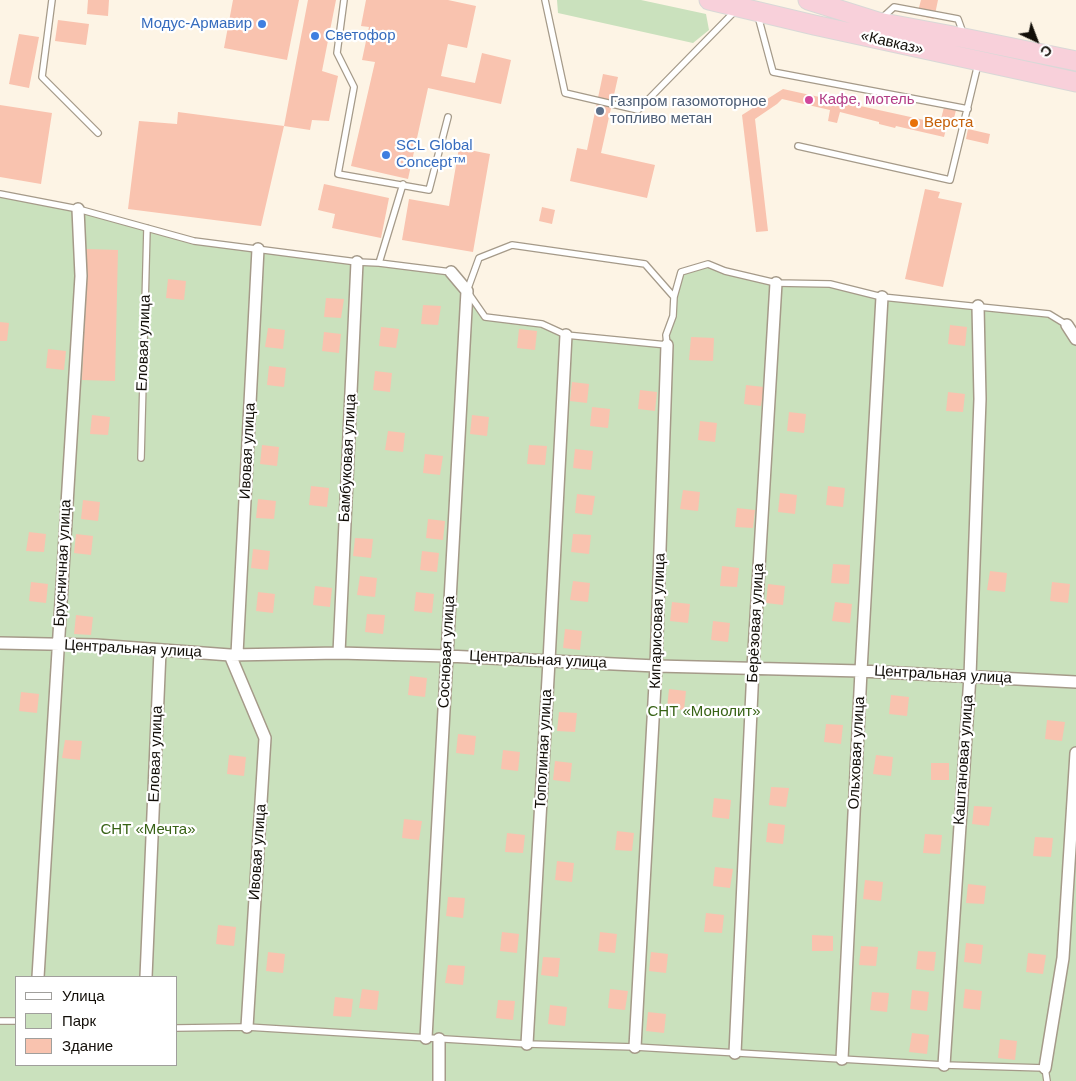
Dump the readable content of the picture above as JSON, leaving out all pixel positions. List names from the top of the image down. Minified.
{"streets":{"highway":["«Кавказ»"],"street":["Еловая улица","Ивовая улица","Бамбуковая улица","Брусничная улица","Кипарисовая улица","Берёзовая улица","Центральная улица","Сосновая улица","Тополиная улица","Ольховая улица","Каштановая улица"]},"crossings":[["Еловая улица","Центральная улица"],["Ивовая улица","Центральная улица"],["Бамбуковая улица","Центральная улица"],["Брусничная улица","Центральная улица"],["Кипарисовая улица","Центральная улица"],["Берёзовая улица","Центральная улица"],["Центральная улица","Сосновая улица"],["Центральная улица","Тополиная улица"],["Центральная улица","Ольховая улица"],["Центральная улица","Каштановая улица"]],"parks":["СНТ «Монолит»","СНТ «Мечта»"],"places":["Модус-Армавир","Светофор","Кафе, мотель","Газпром газомоторное топливо метан","Верста","SCL Global Concept™"],"legend":["Улица","Парк","Здание"],"north":"bottom right"}
